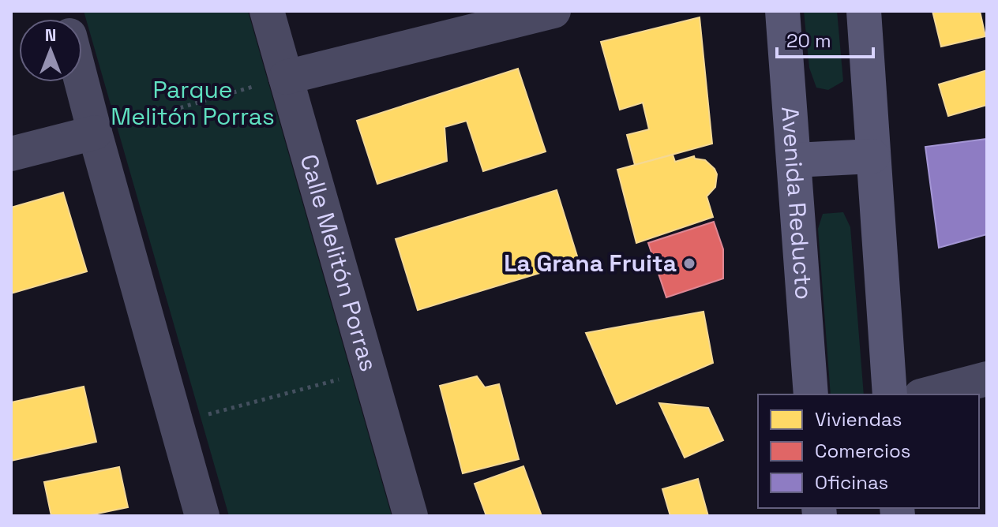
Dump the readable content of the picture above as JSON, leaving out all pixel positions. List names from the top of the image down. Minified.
{"streets":{"main road":["Avenida Reducto"],"street":["Calle Melitón Porras"]},"parks":["Parque Melitón Porras"],"places":["La Grana Fruita"],"legend":["Viviendas","Comercios","Oficinas"],"scale_bar":"20 m","north":"top"}
